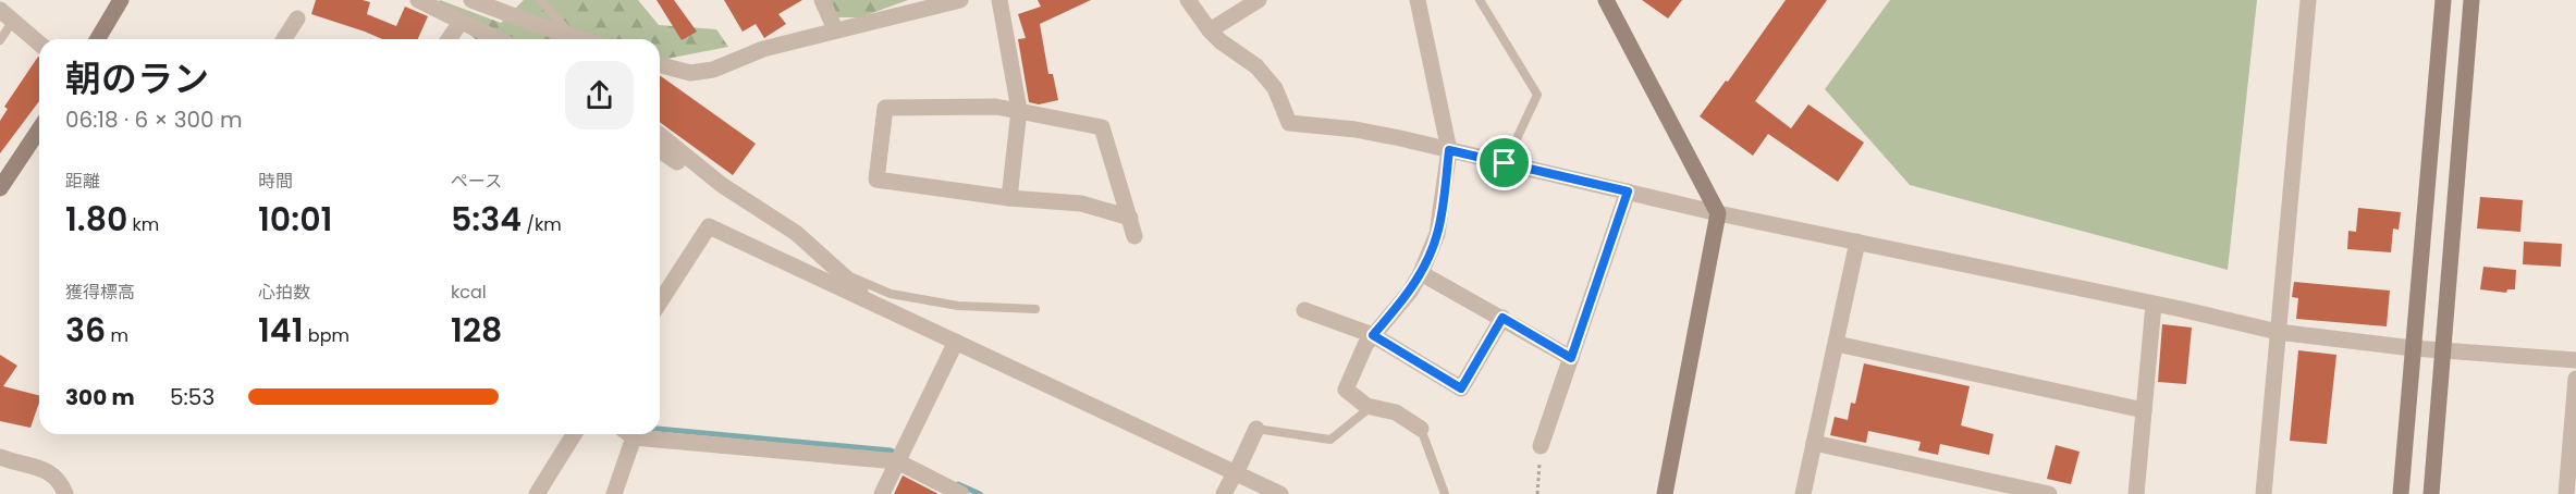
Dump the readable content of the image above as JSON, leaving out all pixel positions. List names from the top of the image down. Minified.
{"page":{"heading":["朝のラン","06:18 · 6 × 300 m"],"stats":[["距離","1.80 km"],["時間","10:01"],["ペース","5:34 /km"],["獲得標高","36 m"],["心拍数","141 bpm"],["kcal","128"]],"list":[{"name":"300 m","note":"5:53"}]}}
